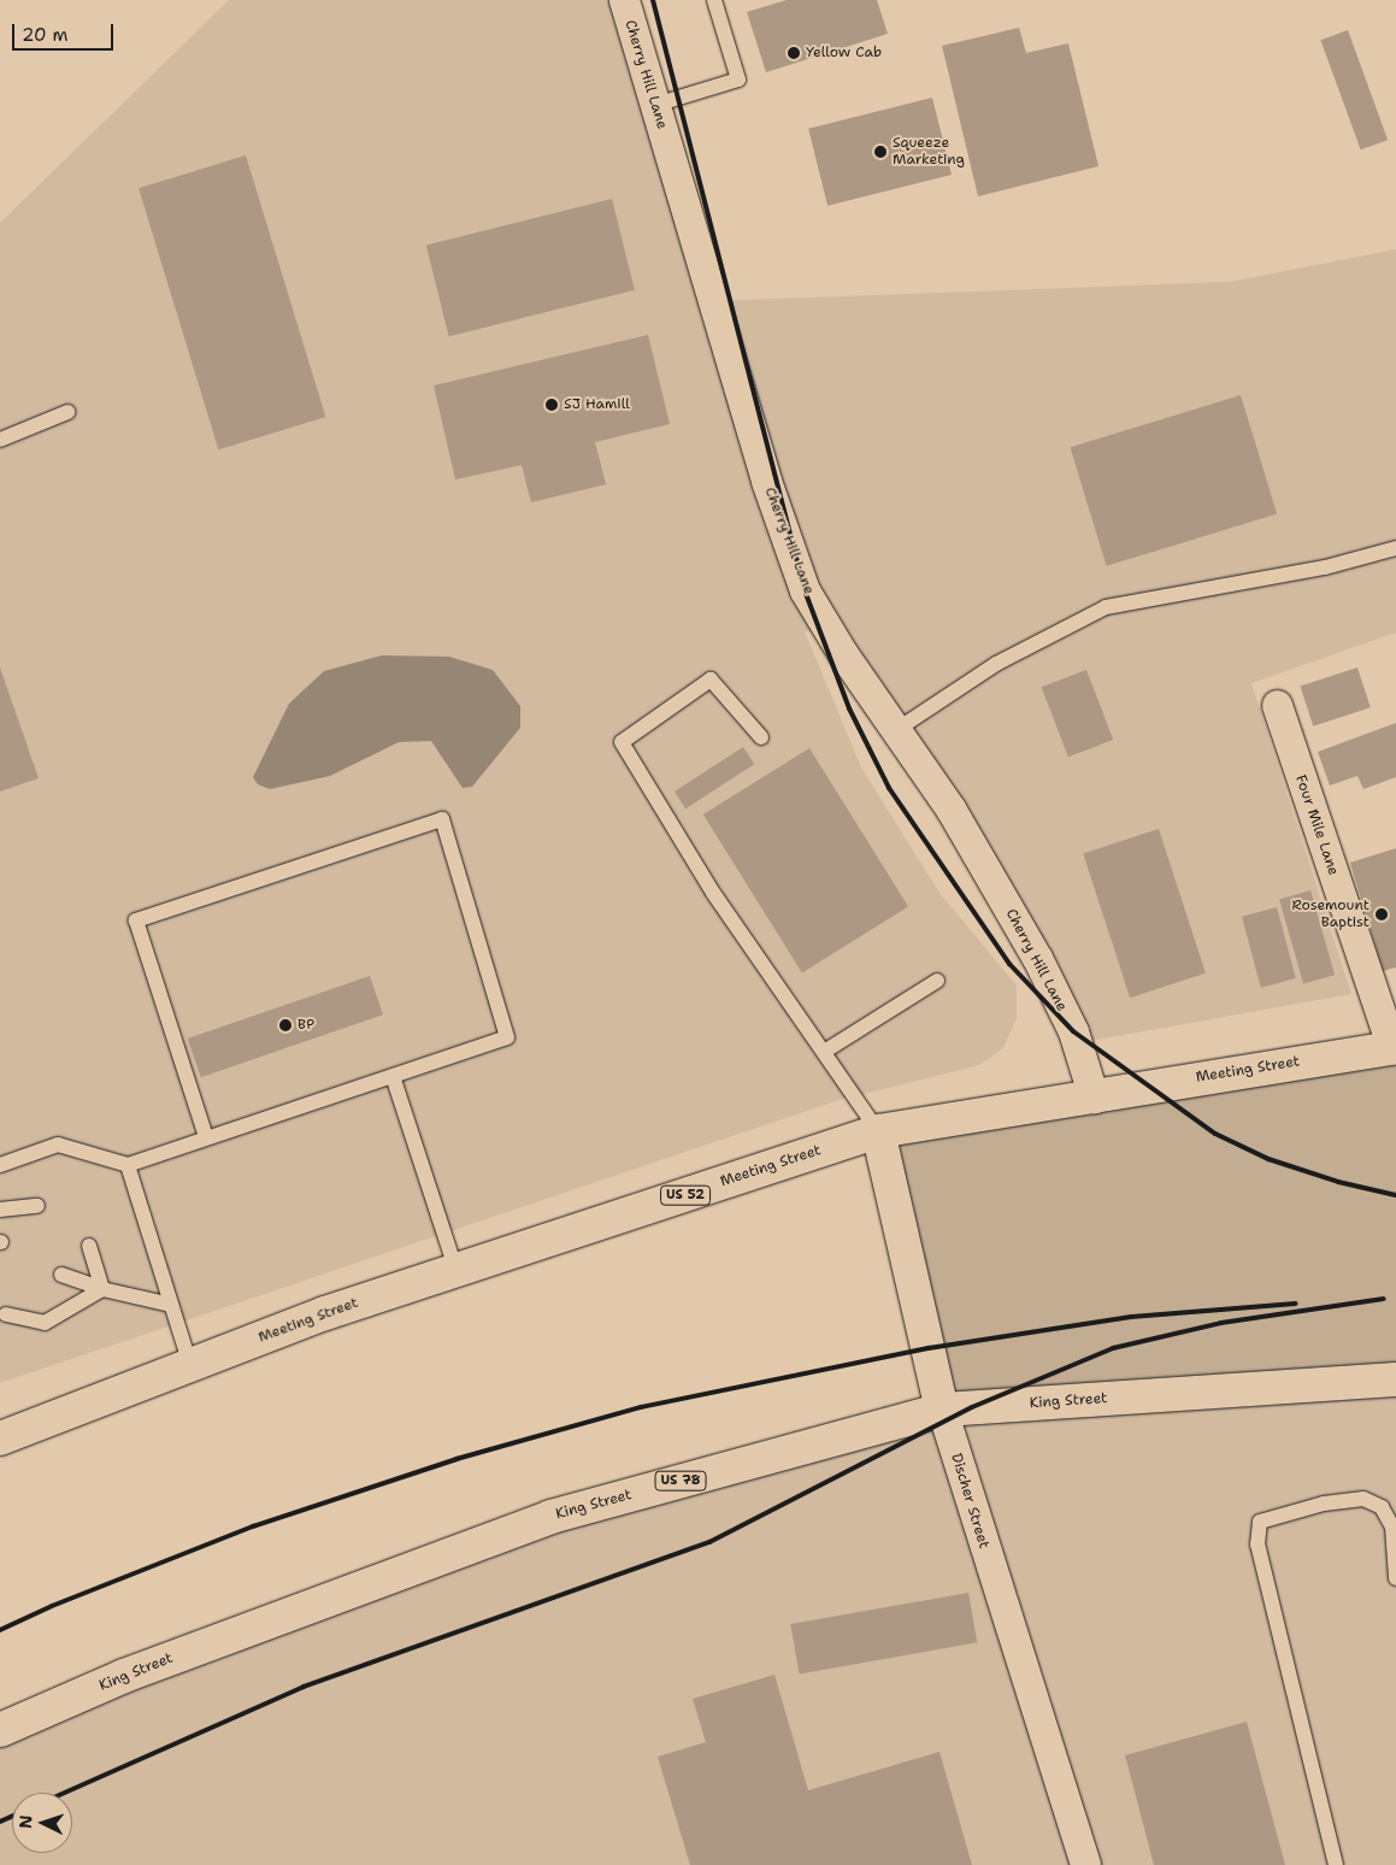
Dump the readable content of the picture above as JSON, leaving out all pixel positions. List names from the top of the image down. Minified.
{"streets":{"main road":["Meeting Street","US 52","King Street","US 78","Discher Street"],"street":["Cherry Hill Lane","Four Mile Lane"]},"crossings":[["Cherry Hill Lane","Meeting Street"],["Four Mile Lane","Meeting Street"],["Meeting Street","Discher Street"],["King Street","Discher Street"]],"places":["Yellow Cab","Squeeze Marketing","SJ Hamill","Rosemount Baptist","BP"],"scale_bar":"20 m","north":"left"}
